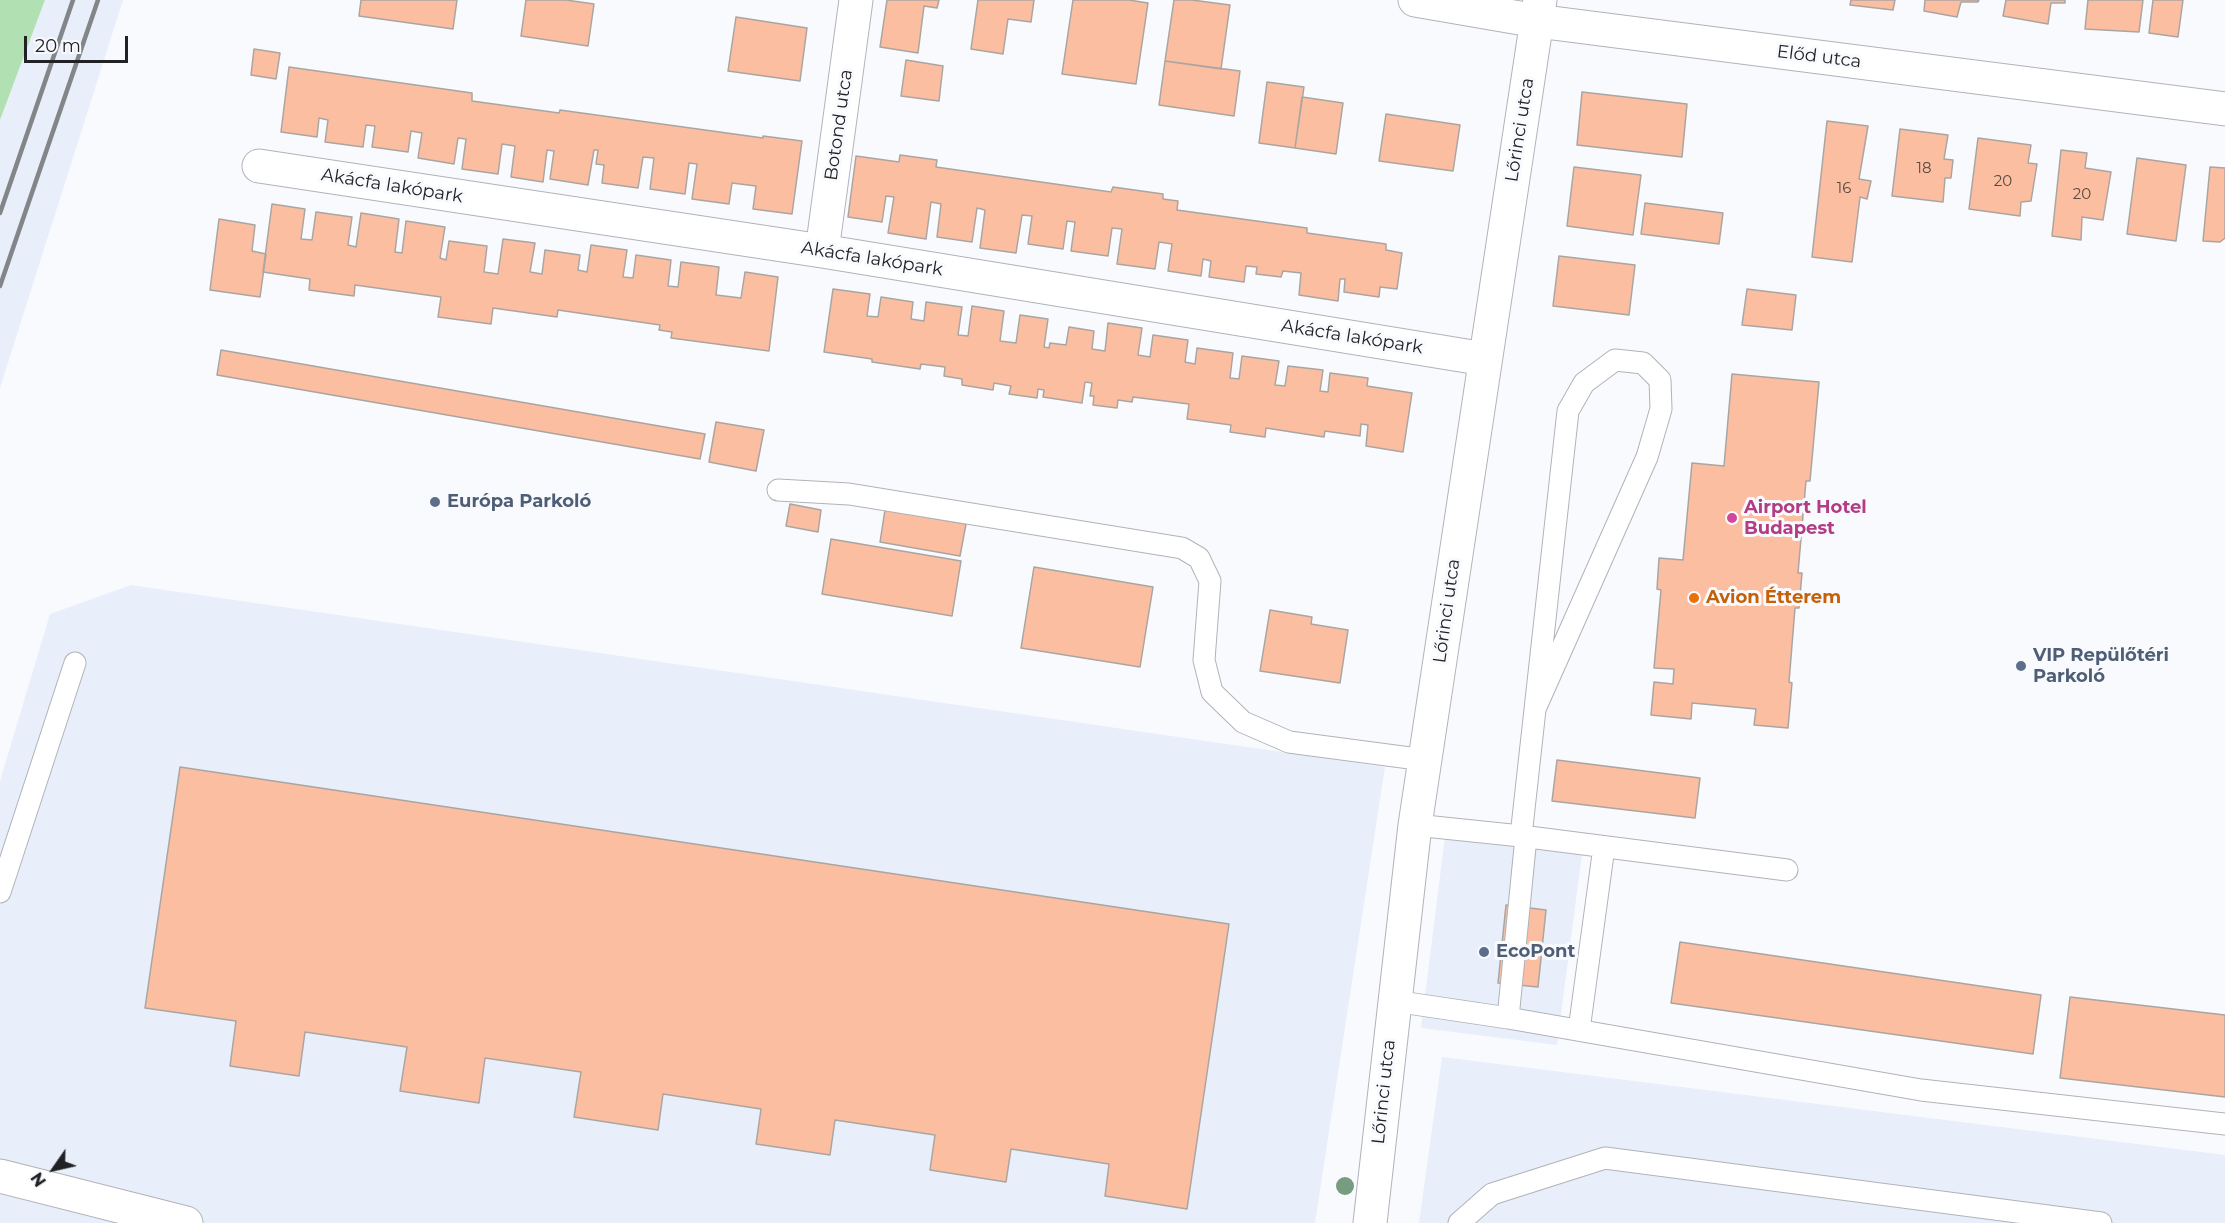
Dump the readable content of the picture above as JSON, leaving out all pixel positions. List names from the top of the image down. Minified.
{"streets":{"street":["Előd utca","Botond utca","Lőrinci utca","Akácfa lakópark"]},"crossings":[["Előd utca","Lőrinci utca"],["Botond utca","Akácfa lakópark"],["Lőrinci utca","Akácfa lakópark"]],"places":["Európa Parkoló","Airport Hotel Budapest","Avion Étterem","VIP Repülőtéri Parkoló","EcoPont"],"house_numbers":["18","20","16","20"],"scale_bar":"20 m","north":"bottom left"}
